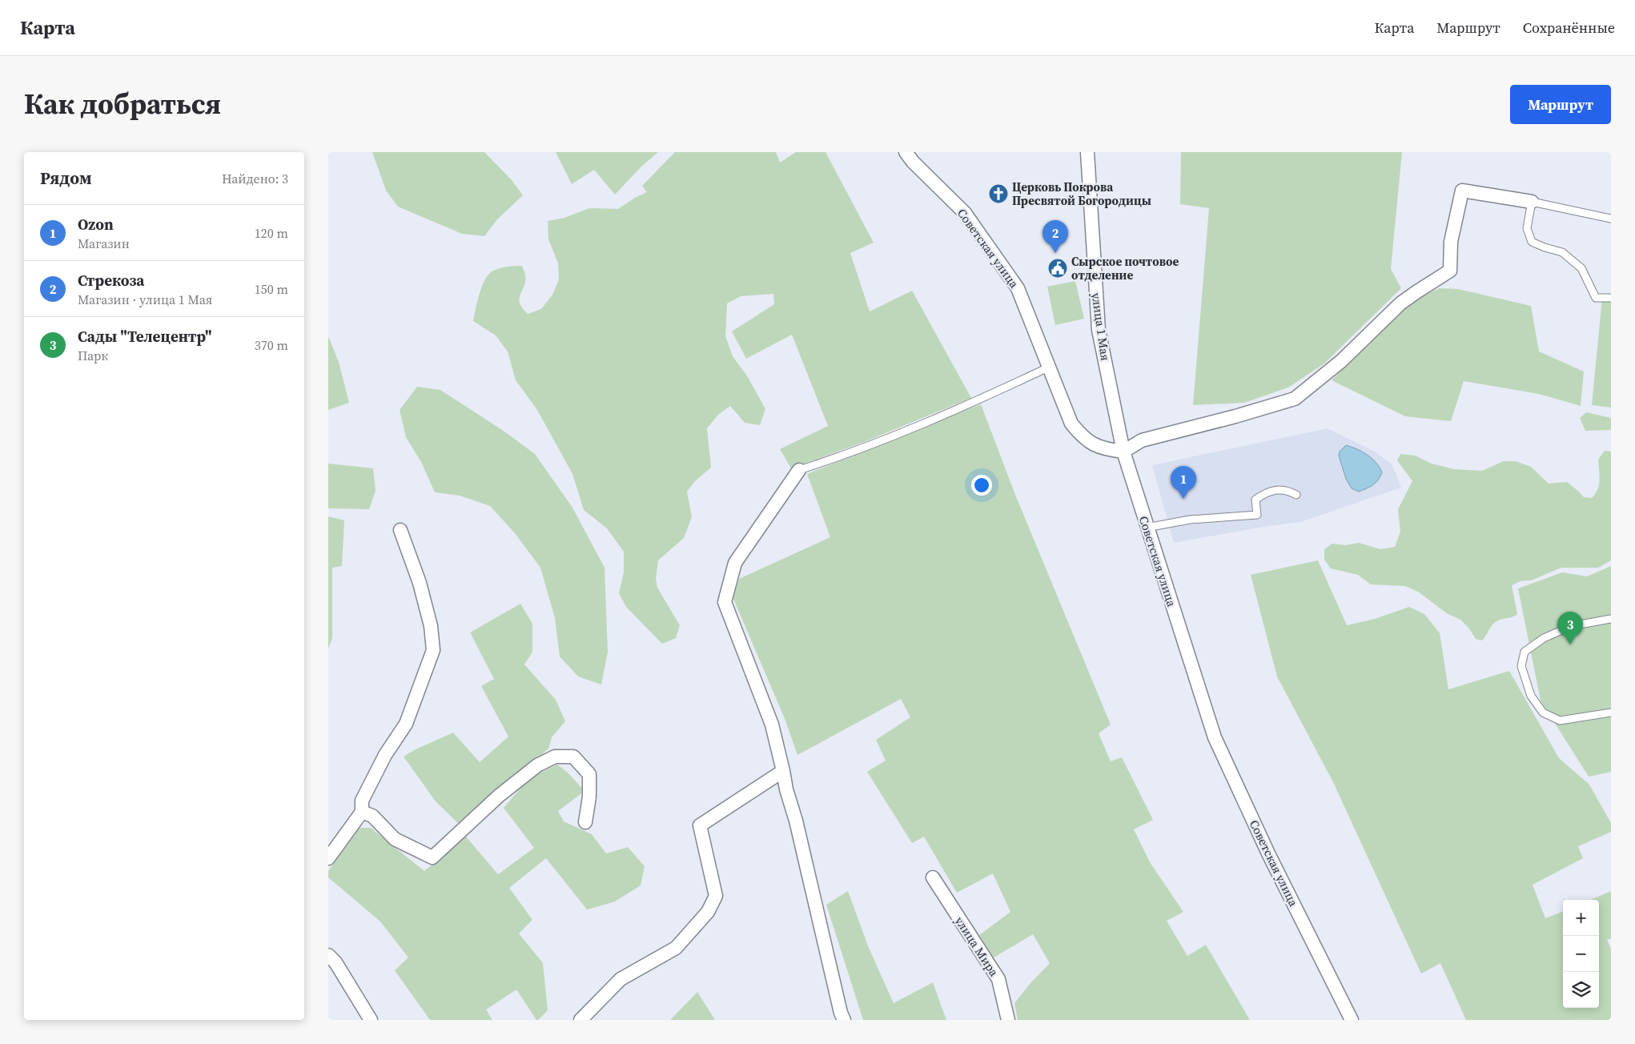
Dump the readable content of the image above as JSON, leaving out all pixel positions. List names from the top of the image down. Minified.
{"streets":{"street":["Советская улица","улица 1 Мая","улица Мира"]},"crossings":[["Советская улица","улица 1 Мая"]],"places":{"church":["Церковь Покрова Пресвятой Богородицы"],"public building":["Сырское почтовое отделение"]},"page":{"header":"Карта","nav":["Карта","Маршрут","Сохранённые"],"title":"Как добраться","buttons":"Маршрут","heading":["Рядом","Найдено: 3"],"list":[{"mark":"1","name":"Ozon","note":"Магазин","value":"120 m"},{"mark":"2","name":"Стрекоза","note":"Магазин · улица 1 Мая","value":"150 m"},{"mark":"3","name":"Сады \"Телецентр\"","note":"Парк","value":"370 m"}],"pins":["2","1","3"],"map_buttons":["+","−"]}}
